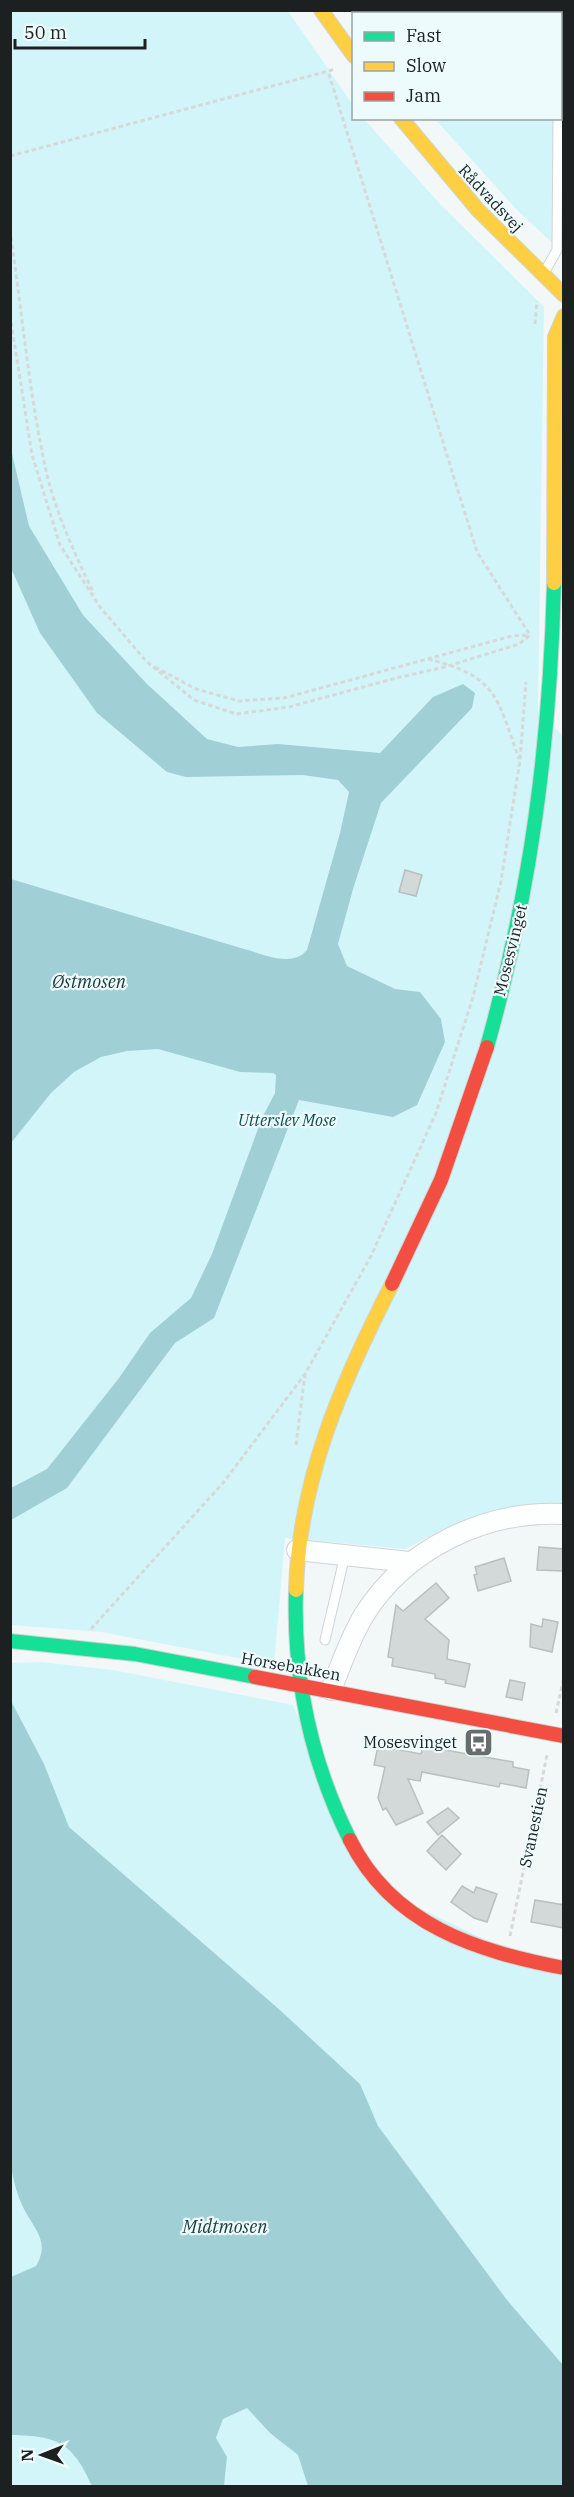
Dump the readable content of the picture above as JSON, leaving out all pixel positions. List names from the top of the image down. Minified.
{"streets":{"street":["Rådvadsvej","Mosesvinget","Horsebakken"],"path":["Svanestien"]},"crossings":[["Mosesvinget","Horsebakken"],["Mosesvinget","Svanestien"],["Horsebakken","Svanestien"]],"water":["Østmosen","Midtmosen"],"parks":["Utterslev Mose"],"places":{"bus stop":["Mosesvinget"]},"legend":["Fast","Slow","Jam"],"scale_bar":"50 m","north":"left"}
